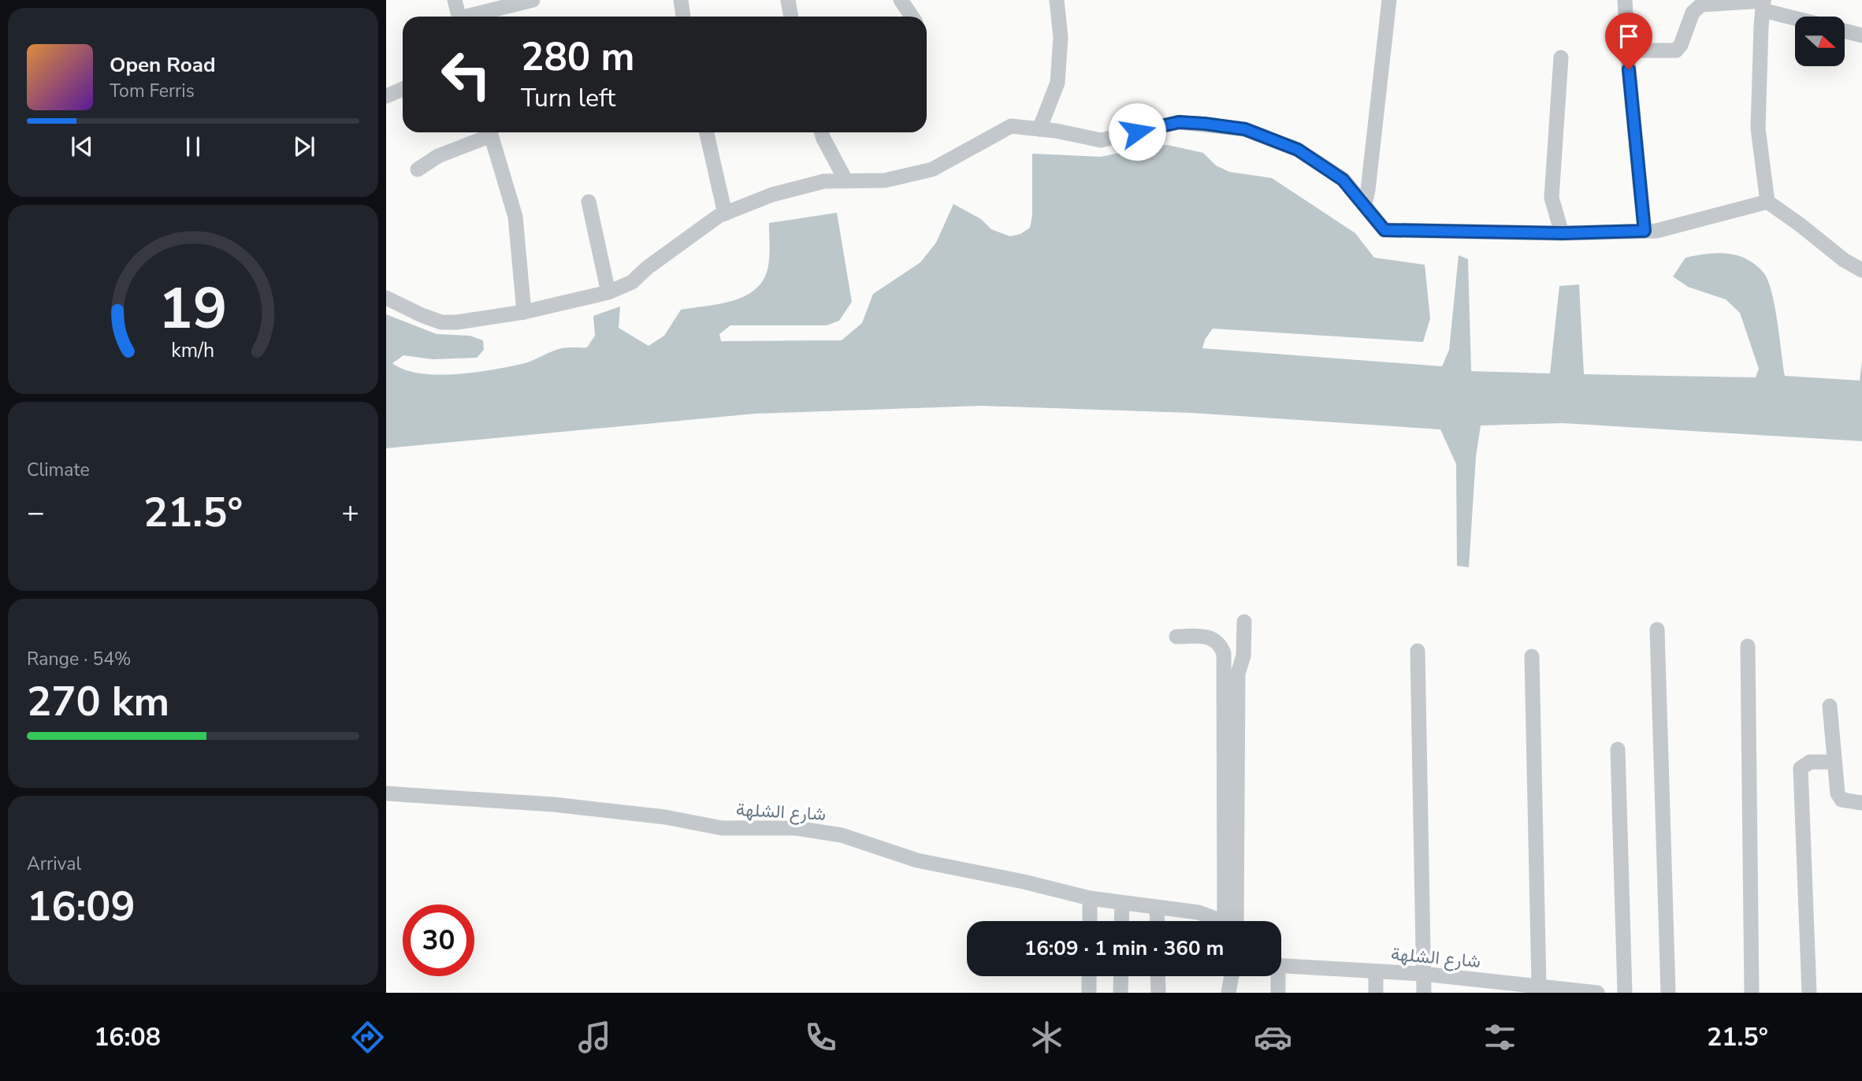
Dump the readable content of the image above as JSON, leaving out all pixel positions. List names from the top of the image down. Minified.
{"streets":{"street":["شارع الشلهة"]},"north":"right","page":{"turn":["280 m","Turn left"],"song":["Open Road","Tom Ferris"],"tile":["Climate",["Range · 54%","270 km"],["Arrival","16:09"]],"heat":["−","21.5°","+"],"limit":"30","trip":"16:09 · 1 min · 360 m","tabs":["16:08","21.5°"],"gauge":["19","km/h"]}}
